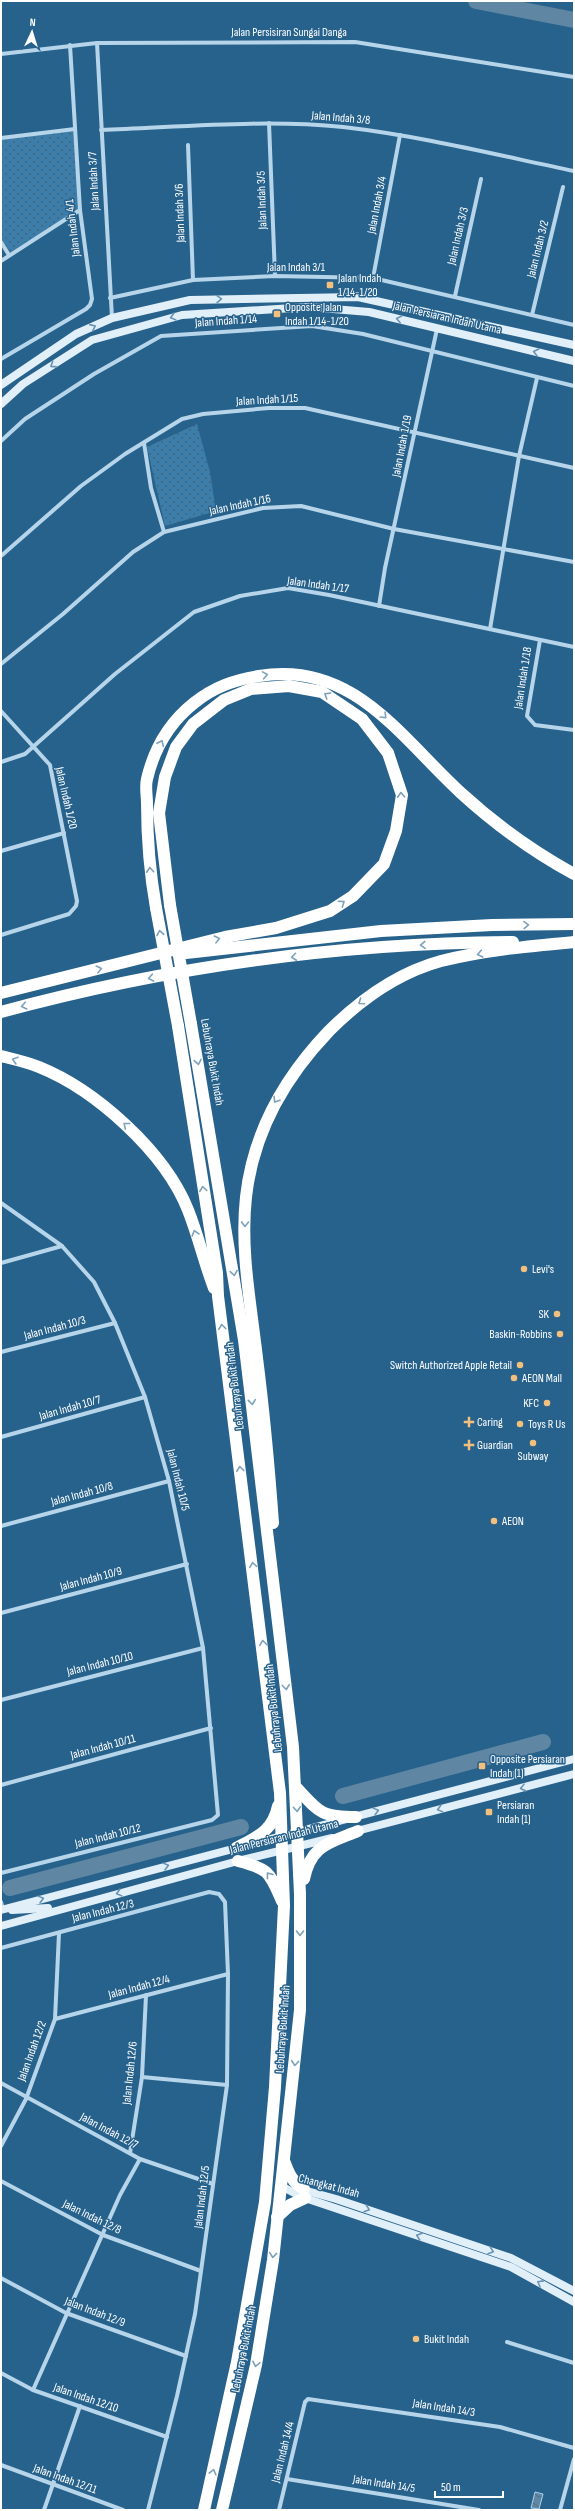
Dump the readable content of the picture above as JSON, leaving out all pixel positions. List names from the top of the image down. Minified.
{"streets":{"highway":["Lebuhraya Bukit Indah"],"main road":["Jalan Persiaran Indah Utama","Changkat Indah"],"street":["Jalan Persisiran Sungai Danga","Jalan Indah 3/8","Jalan Indah 3/7","Jalan Indah 3/5","Jalan Indah 3/4","Jalan Indah 3/6","Jalan Indah 4/1","Jalan Indah 3/3","Jalan Indah 3/2","Jalan Indah 3/1","Jalan Indah 1/14","Jalan Indah 1/15","Jalan Indah 1/19","Jalan Indah 1/16","Jalan Indah 1/17","Jalan Indah 1/18","Jalan Indah 1/20","Jalan Indah 10/3","Jalan Indah 10/7","Jalan Indah 10/5","Jalan Indah 10/8","Jalan Indah 10/9","Jalan Indah 10/10","Jalan Indah 10/11","Jalan Indah 10/12","Jalan Indah 12/3","Jalan Indah 12/4","Jalan Indah 12/2","Jalan Indah 12/6","Jalan Indah 12/7","Jalan Indah 12/5","Jalan Indah 12/8","Jalan Indah 12/9","Jalan Indah 12/10","Jalan Indah 14/3","Jalan Indah 14/4","Jalan Indah 12/11","Jalan Indah 14/5"]},"crossings":[["Jalan Persisiran Sungai Danga","Jalan Indah 3/7"],["Jalan Persisiran Sungai Danga","Jalan Indah 4/1"],["Jalan Indah 3/8","Jalan Indah 3/7"],["Jalan Indah 3/8","Jalan Indah 3/5"],["Jalan Indah 3/8","Jalan Indah 3/4"],["Jalan Indah 3/7","Jalan Indah 3/1"],["Jalan Indah 3/7","Jalan Persiaran Indah Utama"],["Jalan Indah 3/5","Jalan Indah 3/1"],["Jalan Indah 3/4","Jalan Indah 3/1"],["Jalan Indah 3/6","Jalan Indah 3/1"],["Jalan Indah 3/3","Jalan Indah 3/1"],["Jalan Indah 3/2","Jalan Indah 3/1"],["Jalan Persiaran Indah Utama","Jalan Indah 1/19"],["Jalan Persiaran Indah Utama","Lebuhraya Bukit Indah"],["Jalan Indah 1/14","Jalan Indah 1/19"],["Jalan Indah 1/15","Jalan Indah 1/19"],["Jalan Indah 1/19","Jalan Indah 1/16"],["Jalan Indah 1/19","Jalan Indah 1/17"],["Jalan Indah 1/17","Jalan Indah 1/18"],["Jalan Indah 1/17","Jalan Indah 1/20"],["Lebuhraya Bukit Indah","Changkat Indah"],["Jalan Indah 10/3","Jalan Indah 10/5"],["Jalan Indah 10/7","Jalan Indah 10/5"],["Jalan Indah 10/5","Jalan Indah 10/8"],["Jalan Indah 10/5","Jalan Indah 10/9"],["Jalan Indah 10/5","Jalan Indah 10/10"],["Jalan Indah 10/5","Jalan Indah 10/11"],["Jalan Indah 10/5","Jalan Indah 10/12"],["Jalan Indah 12/3","Jalan Indah 12/2"],["Jalan Indah 12/3","Jalan Indah 12/5"],["Jalan Indah 12/4","Jalan Indah 12/2"],["Jalan Indah 12/4","Jalan Indah 12/6"],["Jalan Indah 12/4","Jalan Indah 12/5"],["Jalan Indah 12/2","Jalan Indah 12/7"],["Jalan Indah 12/6","Jalan Indah 12/7"],["Jalan Indah 12/7","Jalan Indah 12/5"],["Jalan Indah 12/5","Jalan Indah 12/8"],["Jalan Indah 12/5","Jalan Indah 12/9"],["Jalan Indah 12/5","Jalan Indah 12/10"],["Jalan Indah 14/3","Jalan Indah 14/4"],["Jalan Indah 14/4","Jalan Indah 14/5"]],"places":{"transit":["Jalan Indah 1/14-1/20","Opposite Jalan Indah 1/14-1/20","Opposite Persiaran Indah (1)","Persiaran Indah (1)"],"other":["Levi's","SK","Baskin-Robbins","Switch Authorized Apple Retail","AEON Mall","KFC","Toys R Us","Subway","AEON","Bukit Indah"],"health":["Caring","Guardian"]},"scale_bar":"50 m","north":"top"}
